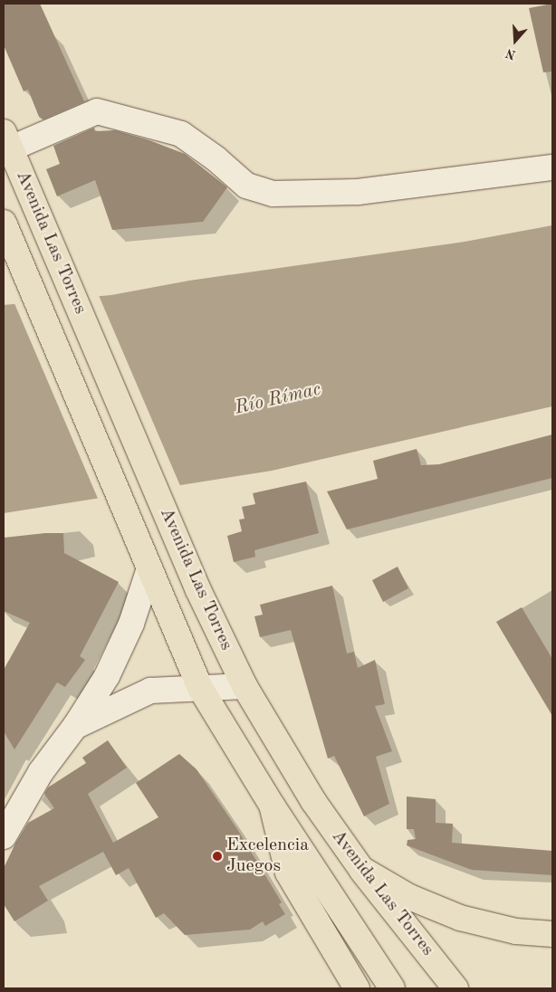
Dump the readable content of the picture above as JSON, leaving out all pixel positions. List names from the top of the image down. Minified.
{"streets":{"main road":["Avenida Las Torres"]},"water":["Río Rímac"],"places":["Excelencia Juegos"],"north":"bottom"}
